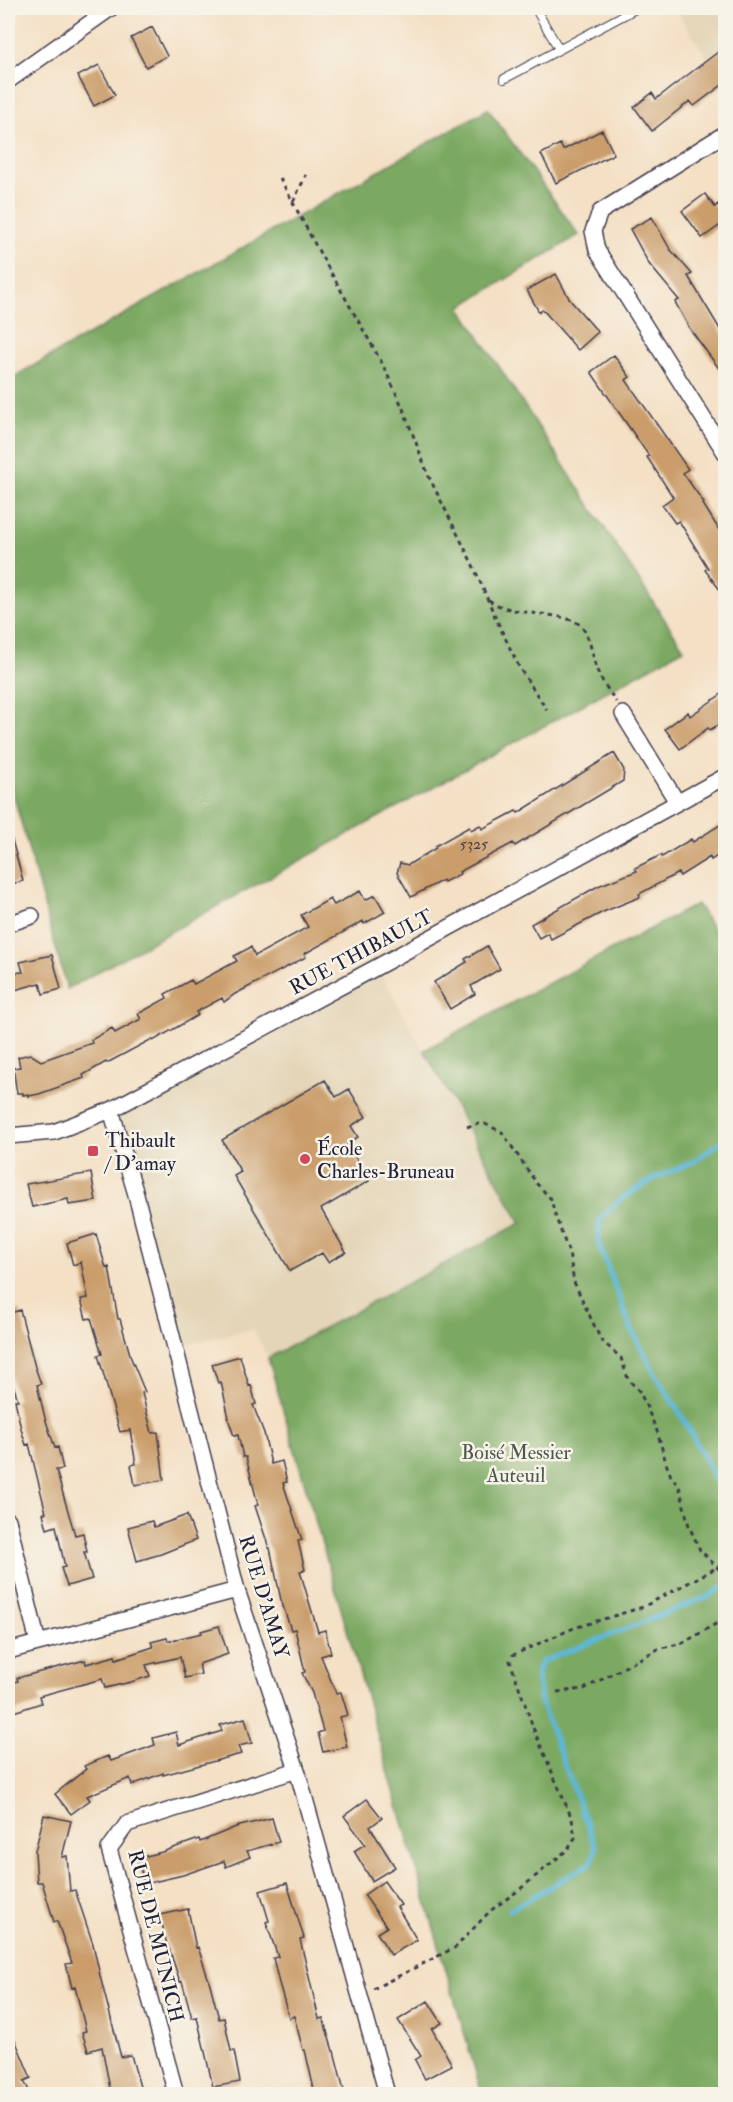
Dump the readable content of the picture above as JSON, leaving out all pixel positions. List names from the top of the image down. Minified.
{"streets":{"street":["RUE THIBAULT","RUE D'AMAY","RUE DE MUNICH"]},"crossings":[["RUE THIBAULT","RUE D'AMAY"],["RUE D'AMAY","RUE DE MUNICH"]],"parks":["Boisé Messier Auteuil"],"places":{"transit":["Thibault / D'amay"],"other":["École Charles-Bruneau"]},"house_numbers":["5325"]}
